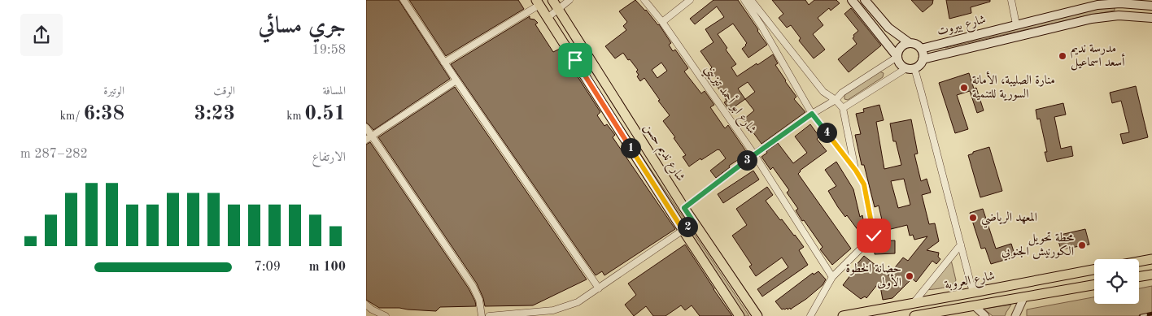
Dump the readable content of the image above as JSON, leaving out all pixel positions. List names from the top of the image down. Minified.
{"streets":{"main road":["شارع بيروت","شارع نديم حسن","شارع العروبة"],"street":["شارع ابو أحمد تيزيني"]},"places":["مدرسة نديم أسعد اسماعيل","منارة الصليبة، الأمانة السورية للتنمية","المعهد الرياضي","محطة تحويل الكورنيش الجنوبي","حضانة الخطوة الأولى"],"page":{"heading":["جري مسائي","19:58"],"stats":[["المسافة","0.51 km"],["الوقت","3:23"],["الوتيرة","6:38 /km"]],"pins":["4","1","3","2"],"chart":["الارتفاع","282–287 m"],"list":[{"name":"100 m","note":"7:09"}]}}
